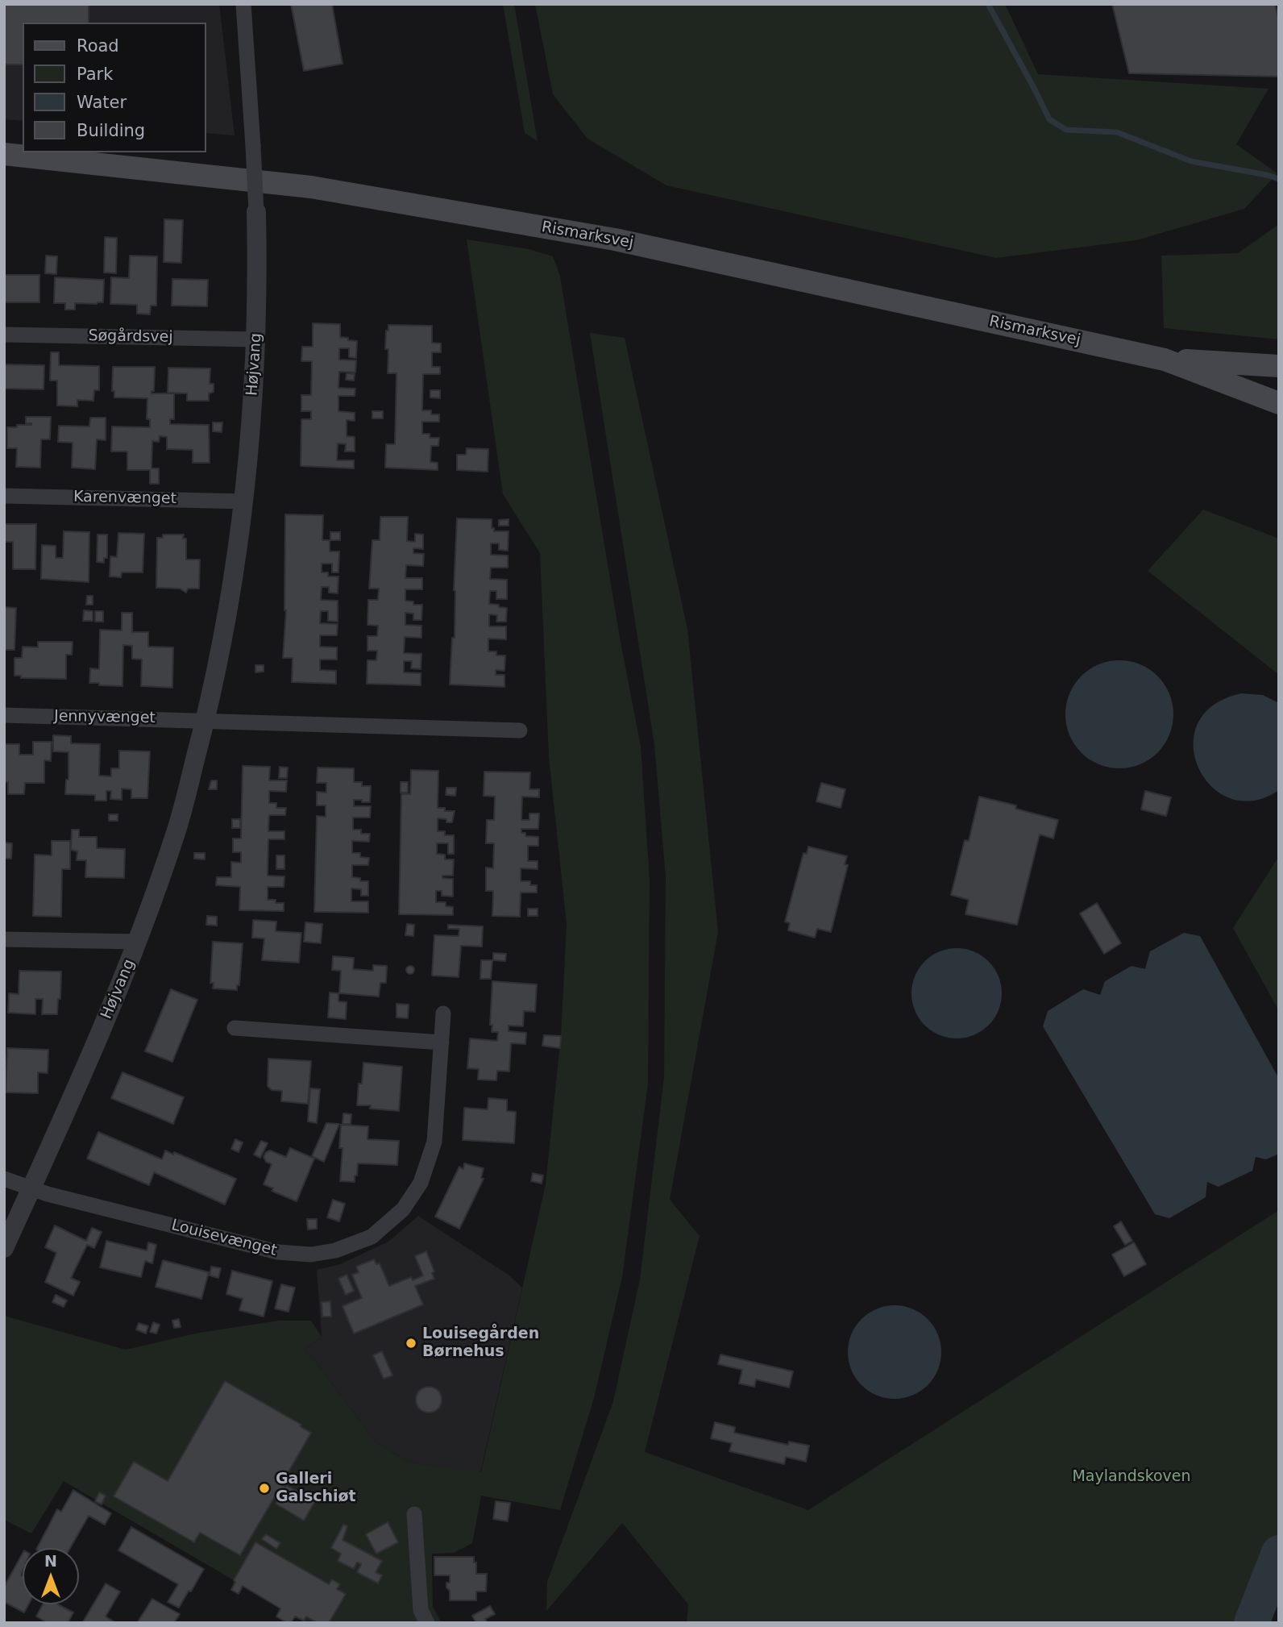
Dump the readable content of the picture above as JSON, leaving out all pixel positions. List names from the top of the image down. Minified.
{"streets":{"main road":["Rismarksvej"],"street":["Søgårdsvej","Højvang","Karenvænget","Jennyvænget","Louisevænget"]},"crossings":[["Søgårdsvej","Højvang"],["Højvang","Karenvænget"],["Højvang","Jennyvænget"],["Højvang","Louisevænget"]],"parks":["Maylandskoven"],"places":["Louisegården Børnehus","Galleri Galschiøt"],"legend":["Road","Park","Water","Building"],"north":"top"}
